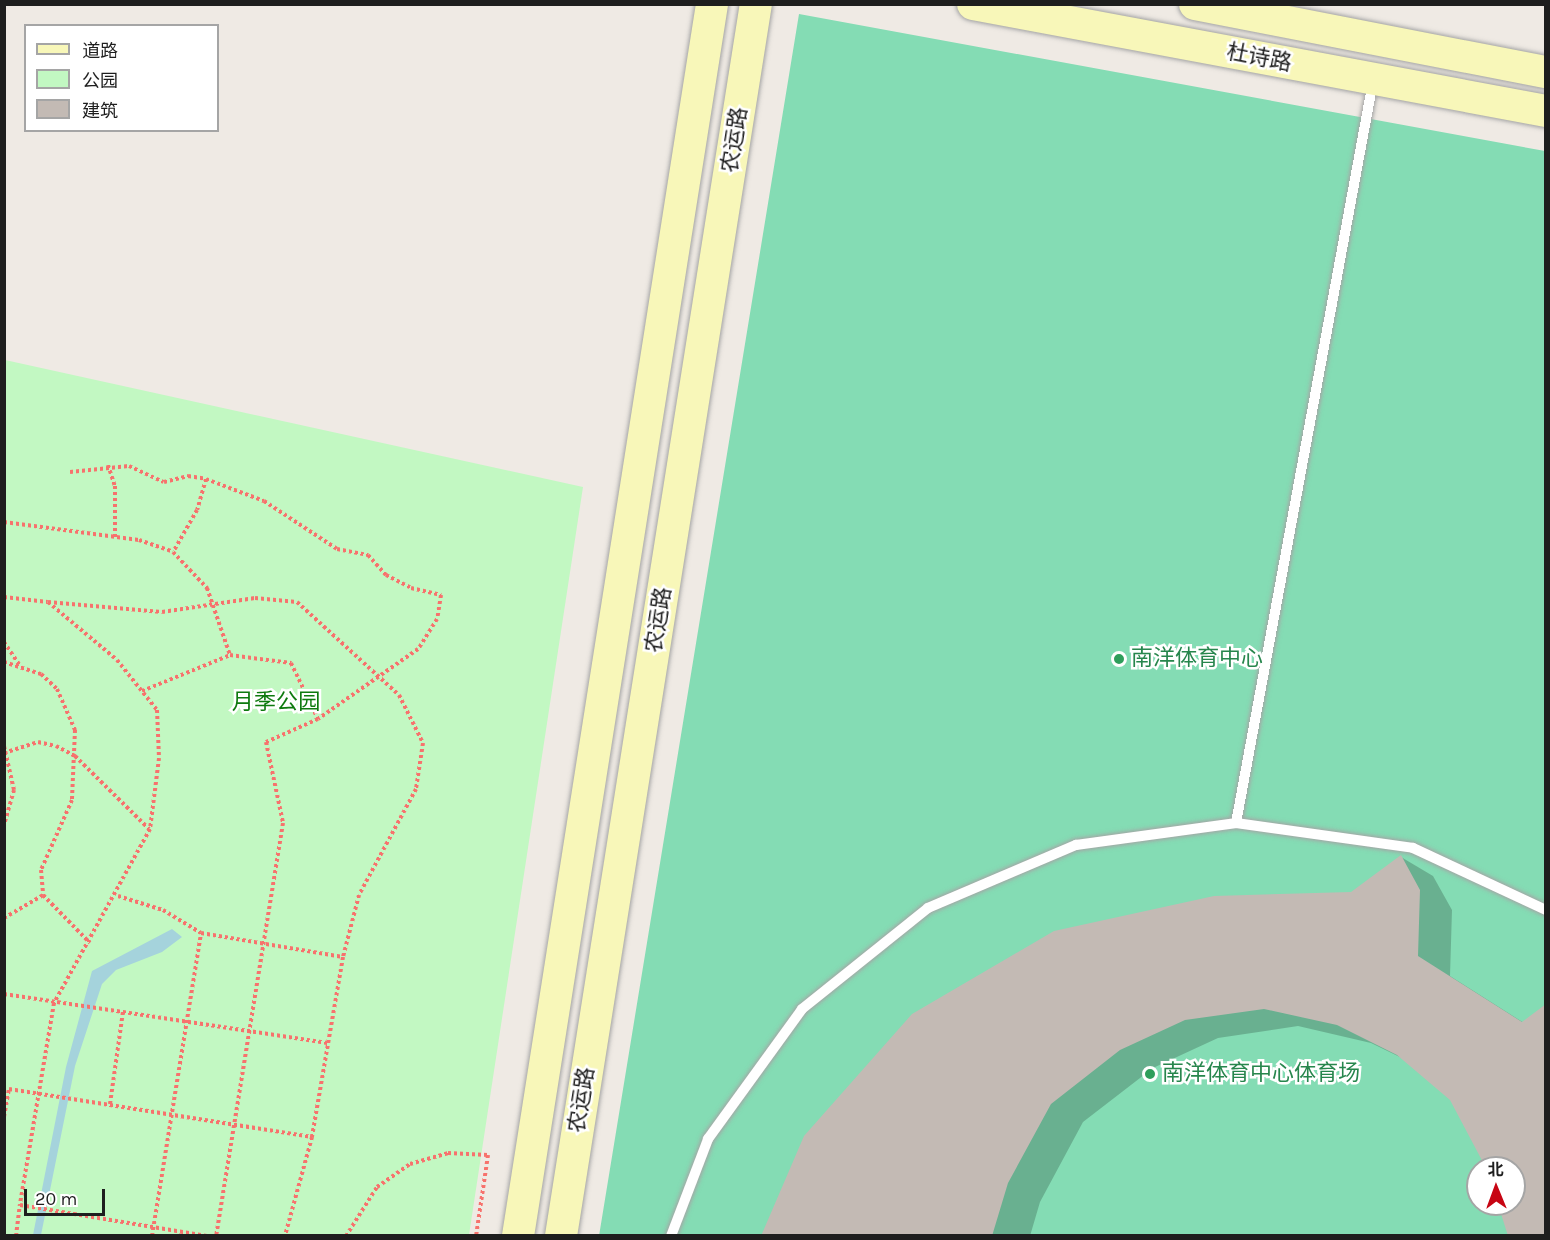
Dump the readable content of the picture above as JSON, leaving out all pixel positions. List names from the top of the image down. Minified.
{"streets":{"main road":["杜诗路","农运路"]},"parks":["月季公园"],"places":["南洋体育中心","南洋体育中心体育场"],"legend":["道路","公园","建筑"],"scale_bar":"20 m","north":"top"}
